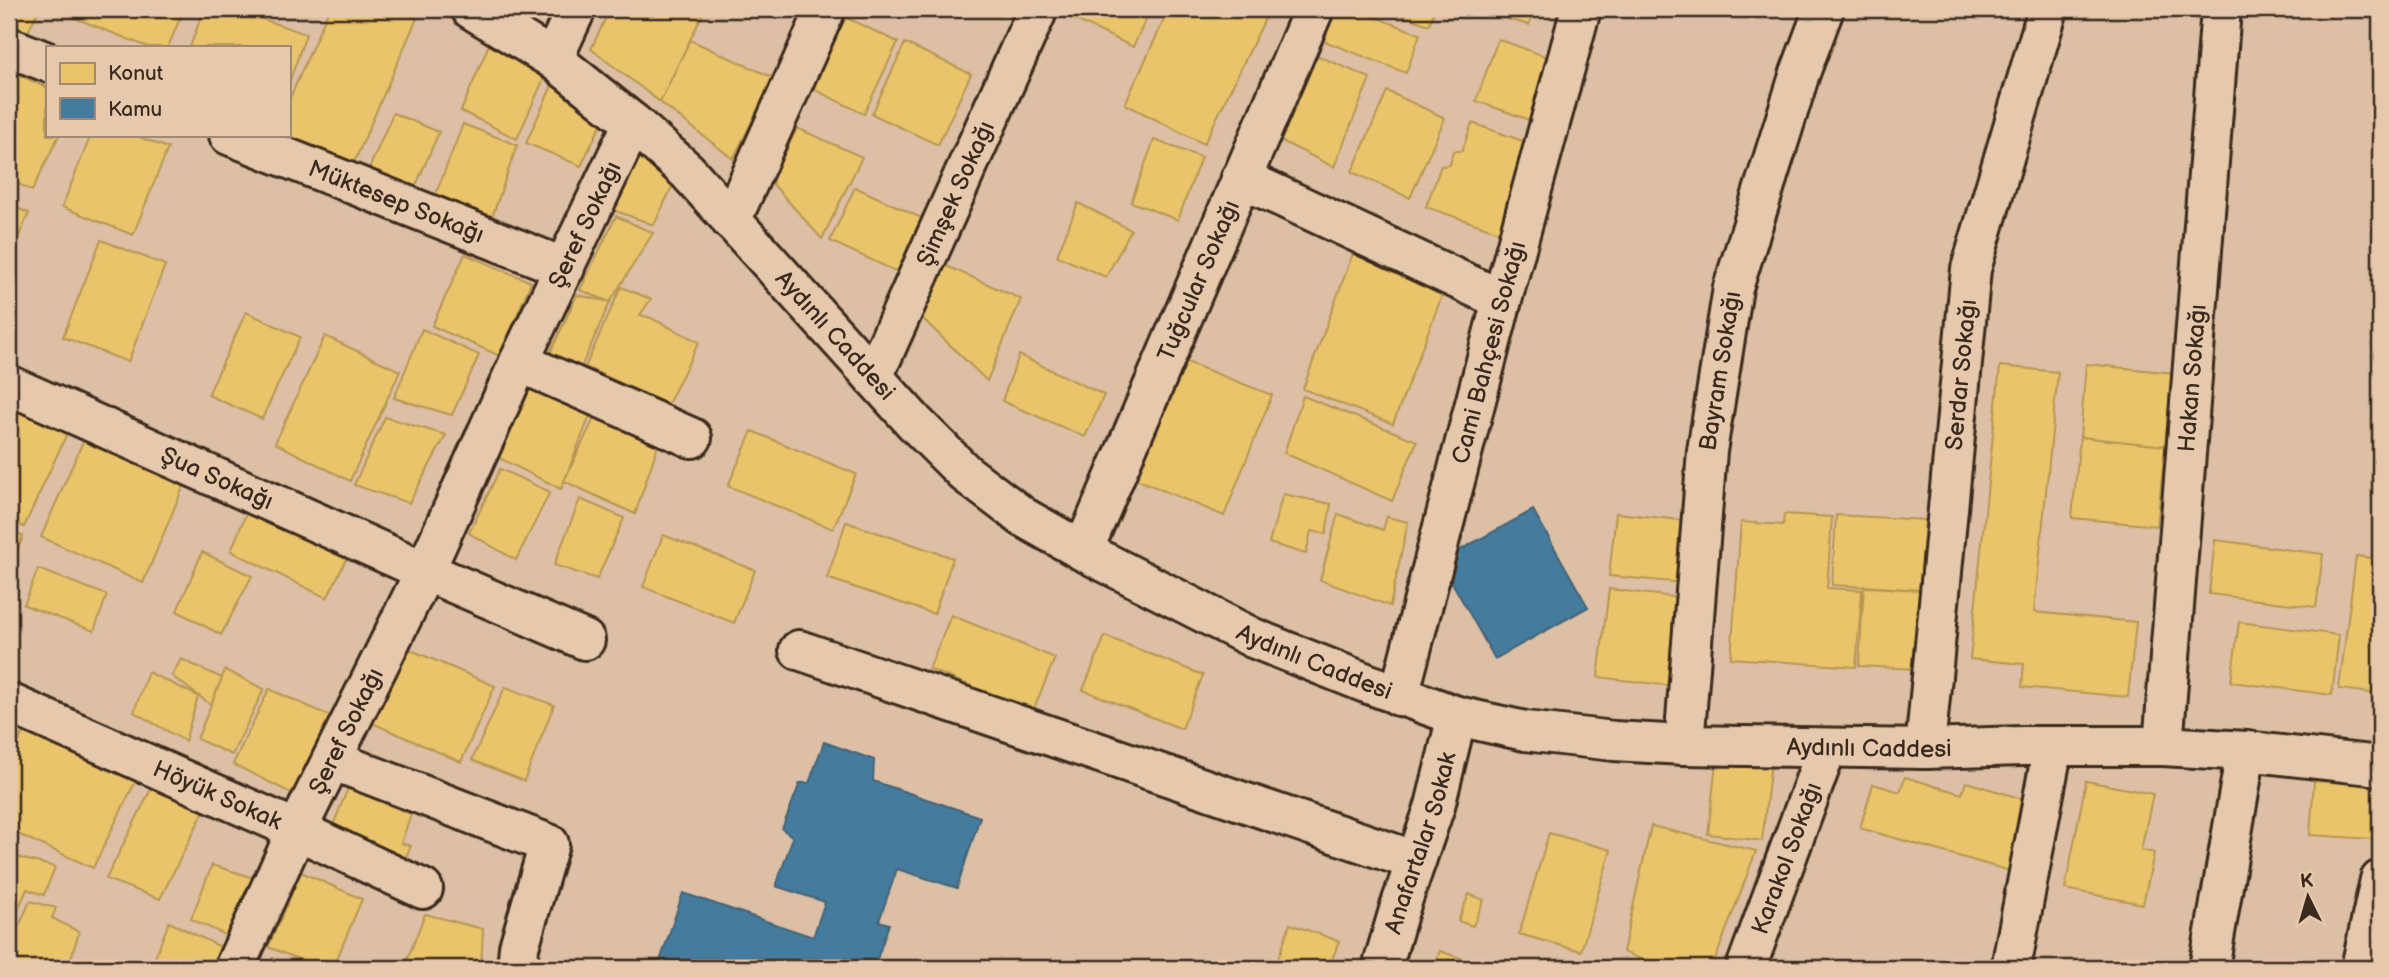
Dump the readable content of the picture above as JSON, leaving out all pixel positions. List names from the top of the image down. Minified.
{"streets":{"street":["Şimşek Sokağı","Müktesep Sokağı","Şeref Sokağı","Tuğcular Sokağı","Aydınlı Caddesi","Cami Bahçesi Sokağı","Bayram Sokağı","Serdar Sokağı","Hakan Sokağı","Şua Sokağı","Höyük Sokak","Anafartalar Sokak","Karakol Sokağı"]},"crossings":[["Şimşek Sokağı","Aydınlı Caddesi"],["Müktesep Sokağı","Şeref Sokağı"],["Şeref Sokağı","Aydınlı Caddesi"],["Şeref Sokağı","Şua Sokağı"],["Şeref Sokağı","Höyük Sokak"],["Tuğcular Sokağı","Aydınlı Caddesi"],["Aydınlı Caddesi","Cami Bahçesi Sokağı"],["Aydınlı Caddesi","Bayram Sokağı"],["Aydınlı Caddesi","Serdar Sokağı"],["Aydınlı Caddesi","Hakan Sokağı"],["Aydınlı Caddesi","Anafartalar Sokak"],["Aydınlı Caddesi","Karakol Sokağı"]],"legend":["Konut","Kamu"],"north":"top"}
